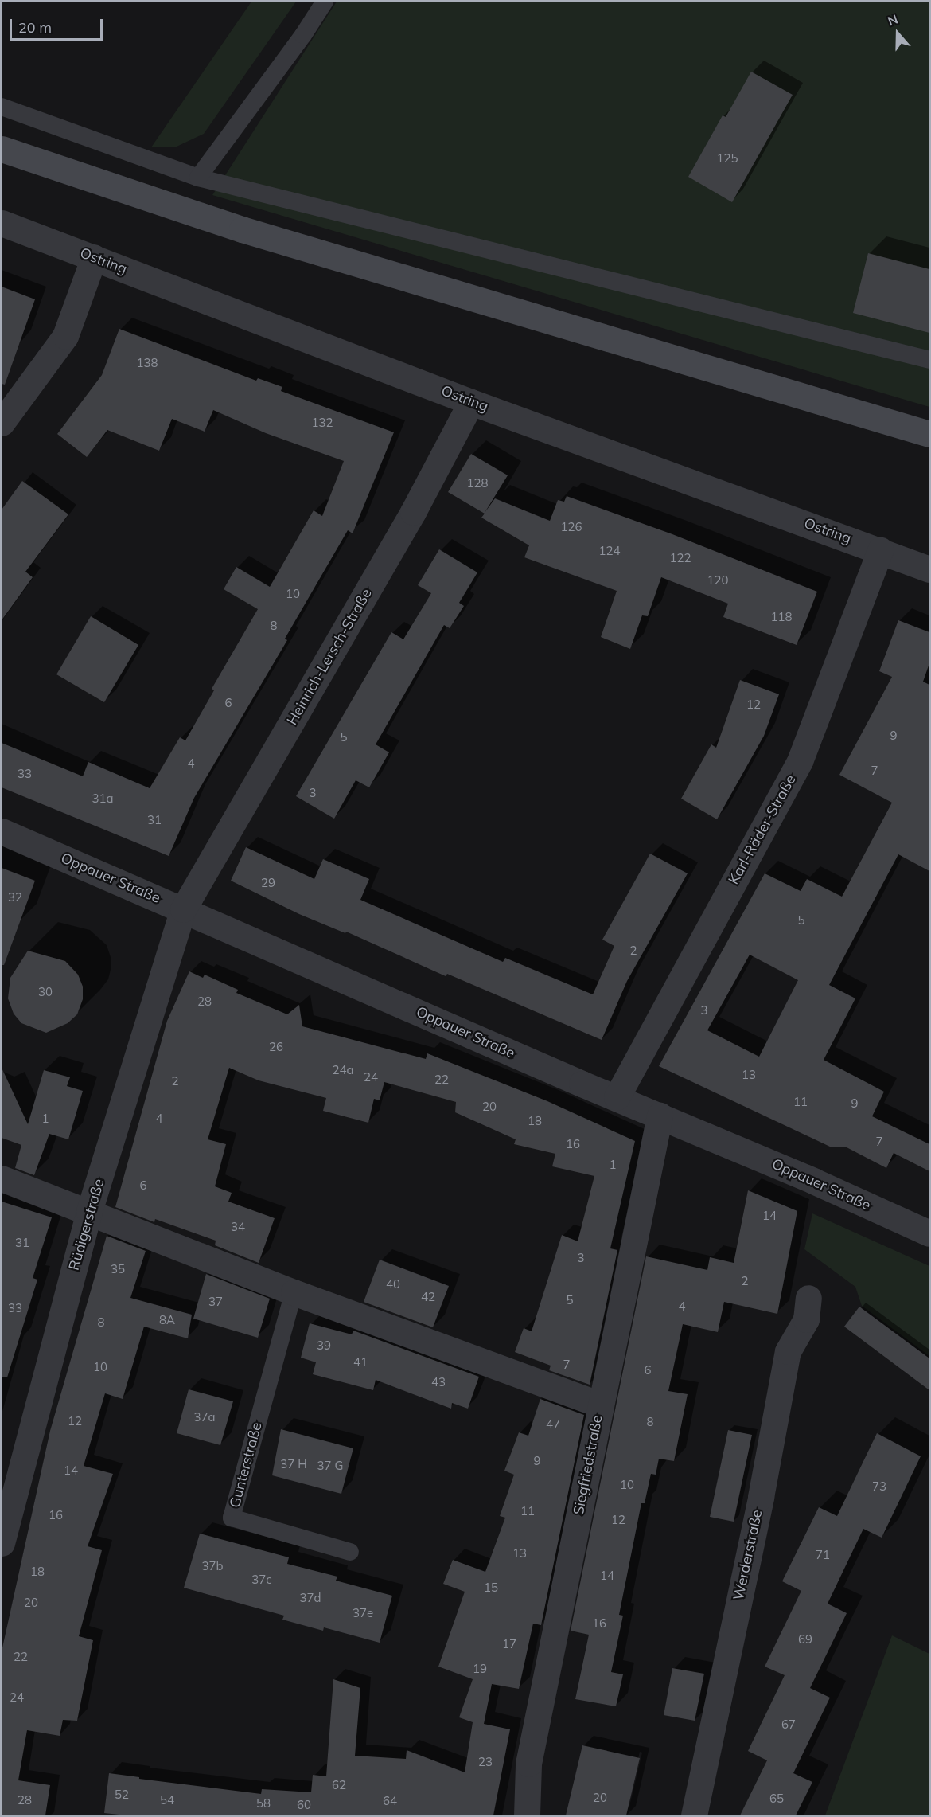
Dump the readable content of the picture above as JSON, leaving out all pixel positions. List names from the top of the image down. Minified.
{"streets":{"street":["Ostring","Heinrich-Lersch-Straße","Karl-Räder-Straße","Oppauer Straße","Rüdigerstraße","Siegfriedstraße","Werderstraße"],"lane":["Gunterstraße"]},"crossings":[["Ostring","Heinrich-Lersch-Straße"],["Ostring","Karl-Räder-Straße"],["Heinrich-Lersch-Straße","Oppauer Straße"],["Heinrich-Lersch-Straße","Rüdigerstraße"],["Karl-Räder-Straße","Oppauer Straße"],["Oppauer Straße","Rüdigerstraße"],["Oppauer Straße","Siegfriedstraße"]],"house_numbers":["125","138","132","128","126","124","122","120","10","118","8","6","12","9","5","4","7","33","3","31a","31","29","32","5","2","30","28","3","26","24a","13","24","22","2","11","9","20","1","4","18","7","16","1","6","14","34","31","3","35","2","40","42","5","37","4","33","8A","8","39","41","7","10","6","43","37a","12","8","47","9","37 H","37 G","14","10","73","11","16","12","13","71","37b","18","14","37c","15","37d","20","37e","16","69","17","22","19","24","67","23","62","52","20","65","28","54","64","58","60"],"scale_bar":"20 m","north":"top"}
